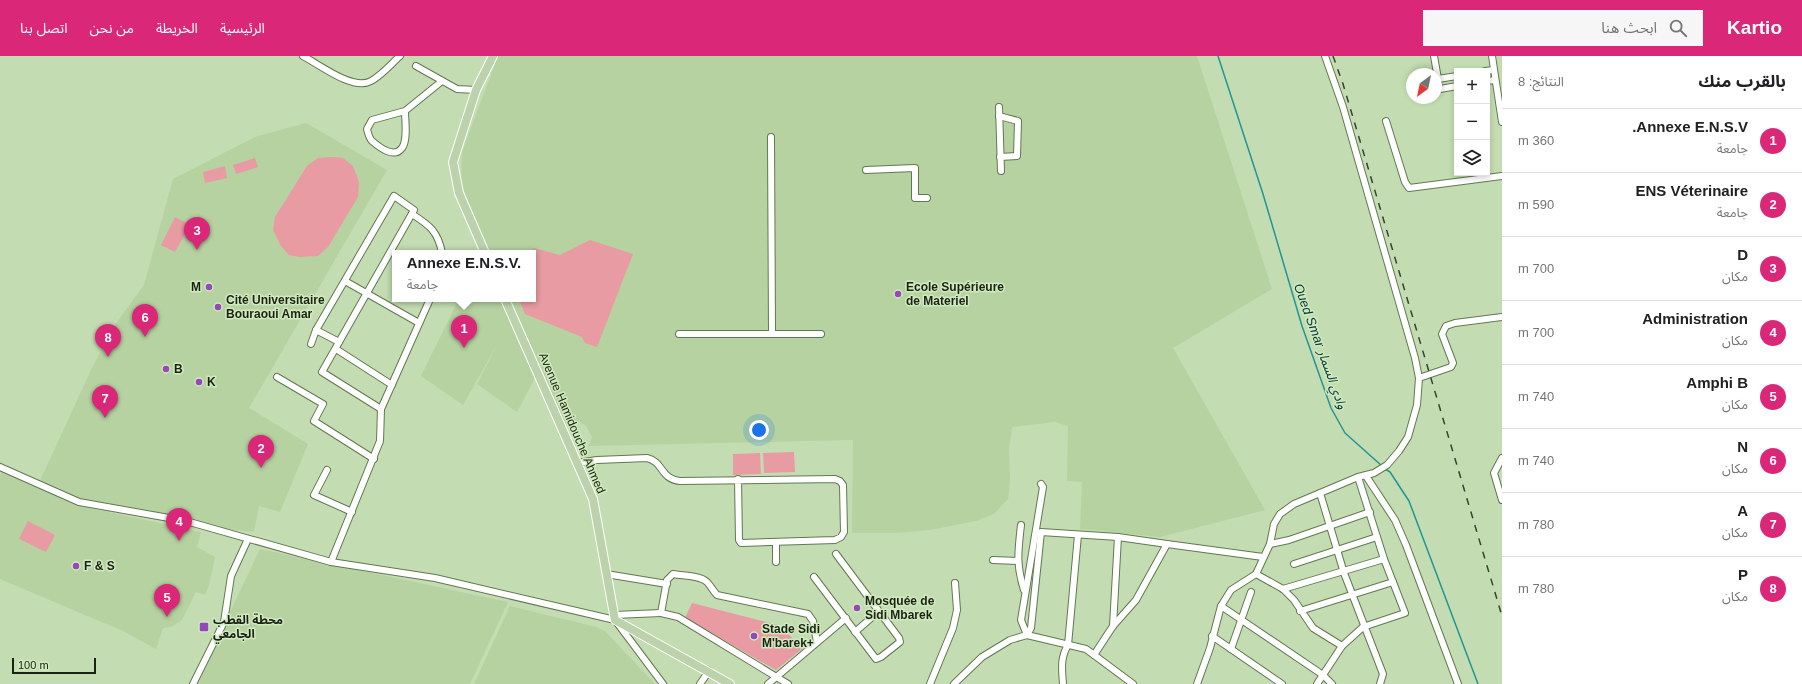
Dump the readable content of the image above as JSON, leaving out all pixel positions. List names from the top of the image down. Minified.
{"streets":{"main road":["Avenue Hamidouche Ahmed"]},"water":["Oued Smar وادي السمار"],"places":{"other":["M","Ecole Supérieure de Materiel","Cité Universitaire Bouraoui Amar","B","K","F & S","Mosquée de Sidi Mbarek","Stade Sidi M'barek+"],"transit":["محطة القطب الجامعي"]},"scale_bar":"100 m","north":"bottom left","page":{"header":"Kartio","search":"ابحث هنا","nav":["الرئيسية","الخريطة","من نحن","اتصل بنا"],"heading":["بالقرب منك","النتائج: 8"],"map_buttons":["+","−"],"list":[{"mark":"1","name":"Annexe E.N.S.V.","note":"جامعة","value":"360 m"},{"mark":"2","name":"ENS Véterinaire","note":"جامعة","value":"590 m"},{"mark":"3","name":"D","note":"مكان","value":"700 m"},{"mark":"4","name":"Administration","note":"مكان","value":"700 m"},{"mark":"5","name":"Amphi B","note":"مكان","value":"740 m"},{"mark":"6","name":"N","note":"مكان","value":"740 m"},{"mark":"7","name":"A","note":"مكان","value":"780 m"},{"mark":"8","name":"P","note":"مكان","value":"780 m"}],"pins":["3","6","1","8","7","2","4","5"],"popup":["Annexe E.N.S.V.","جامعة"],"scale":"100 m"}}
